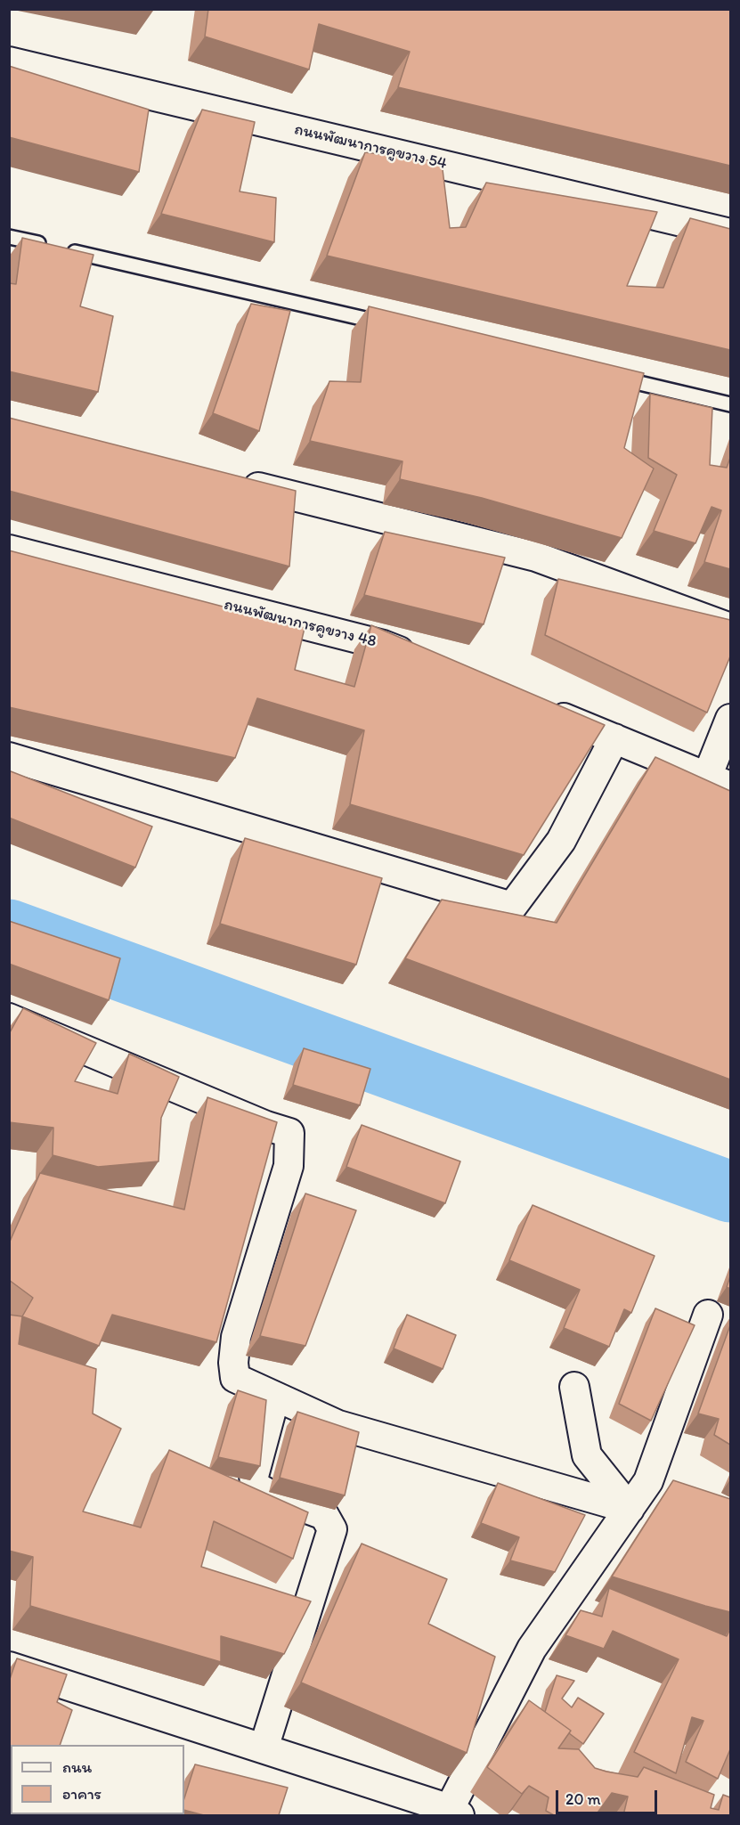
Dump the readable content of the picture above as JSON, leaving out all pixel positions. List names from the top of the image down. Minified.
{"streets":{"street":["ถนนพัฒนาการคูขวาง 54","ถนนพัฒนาการคูขวาง 48"]},"legend":["ถนน","อาคาร"],"scale_bar":"20 m"}
